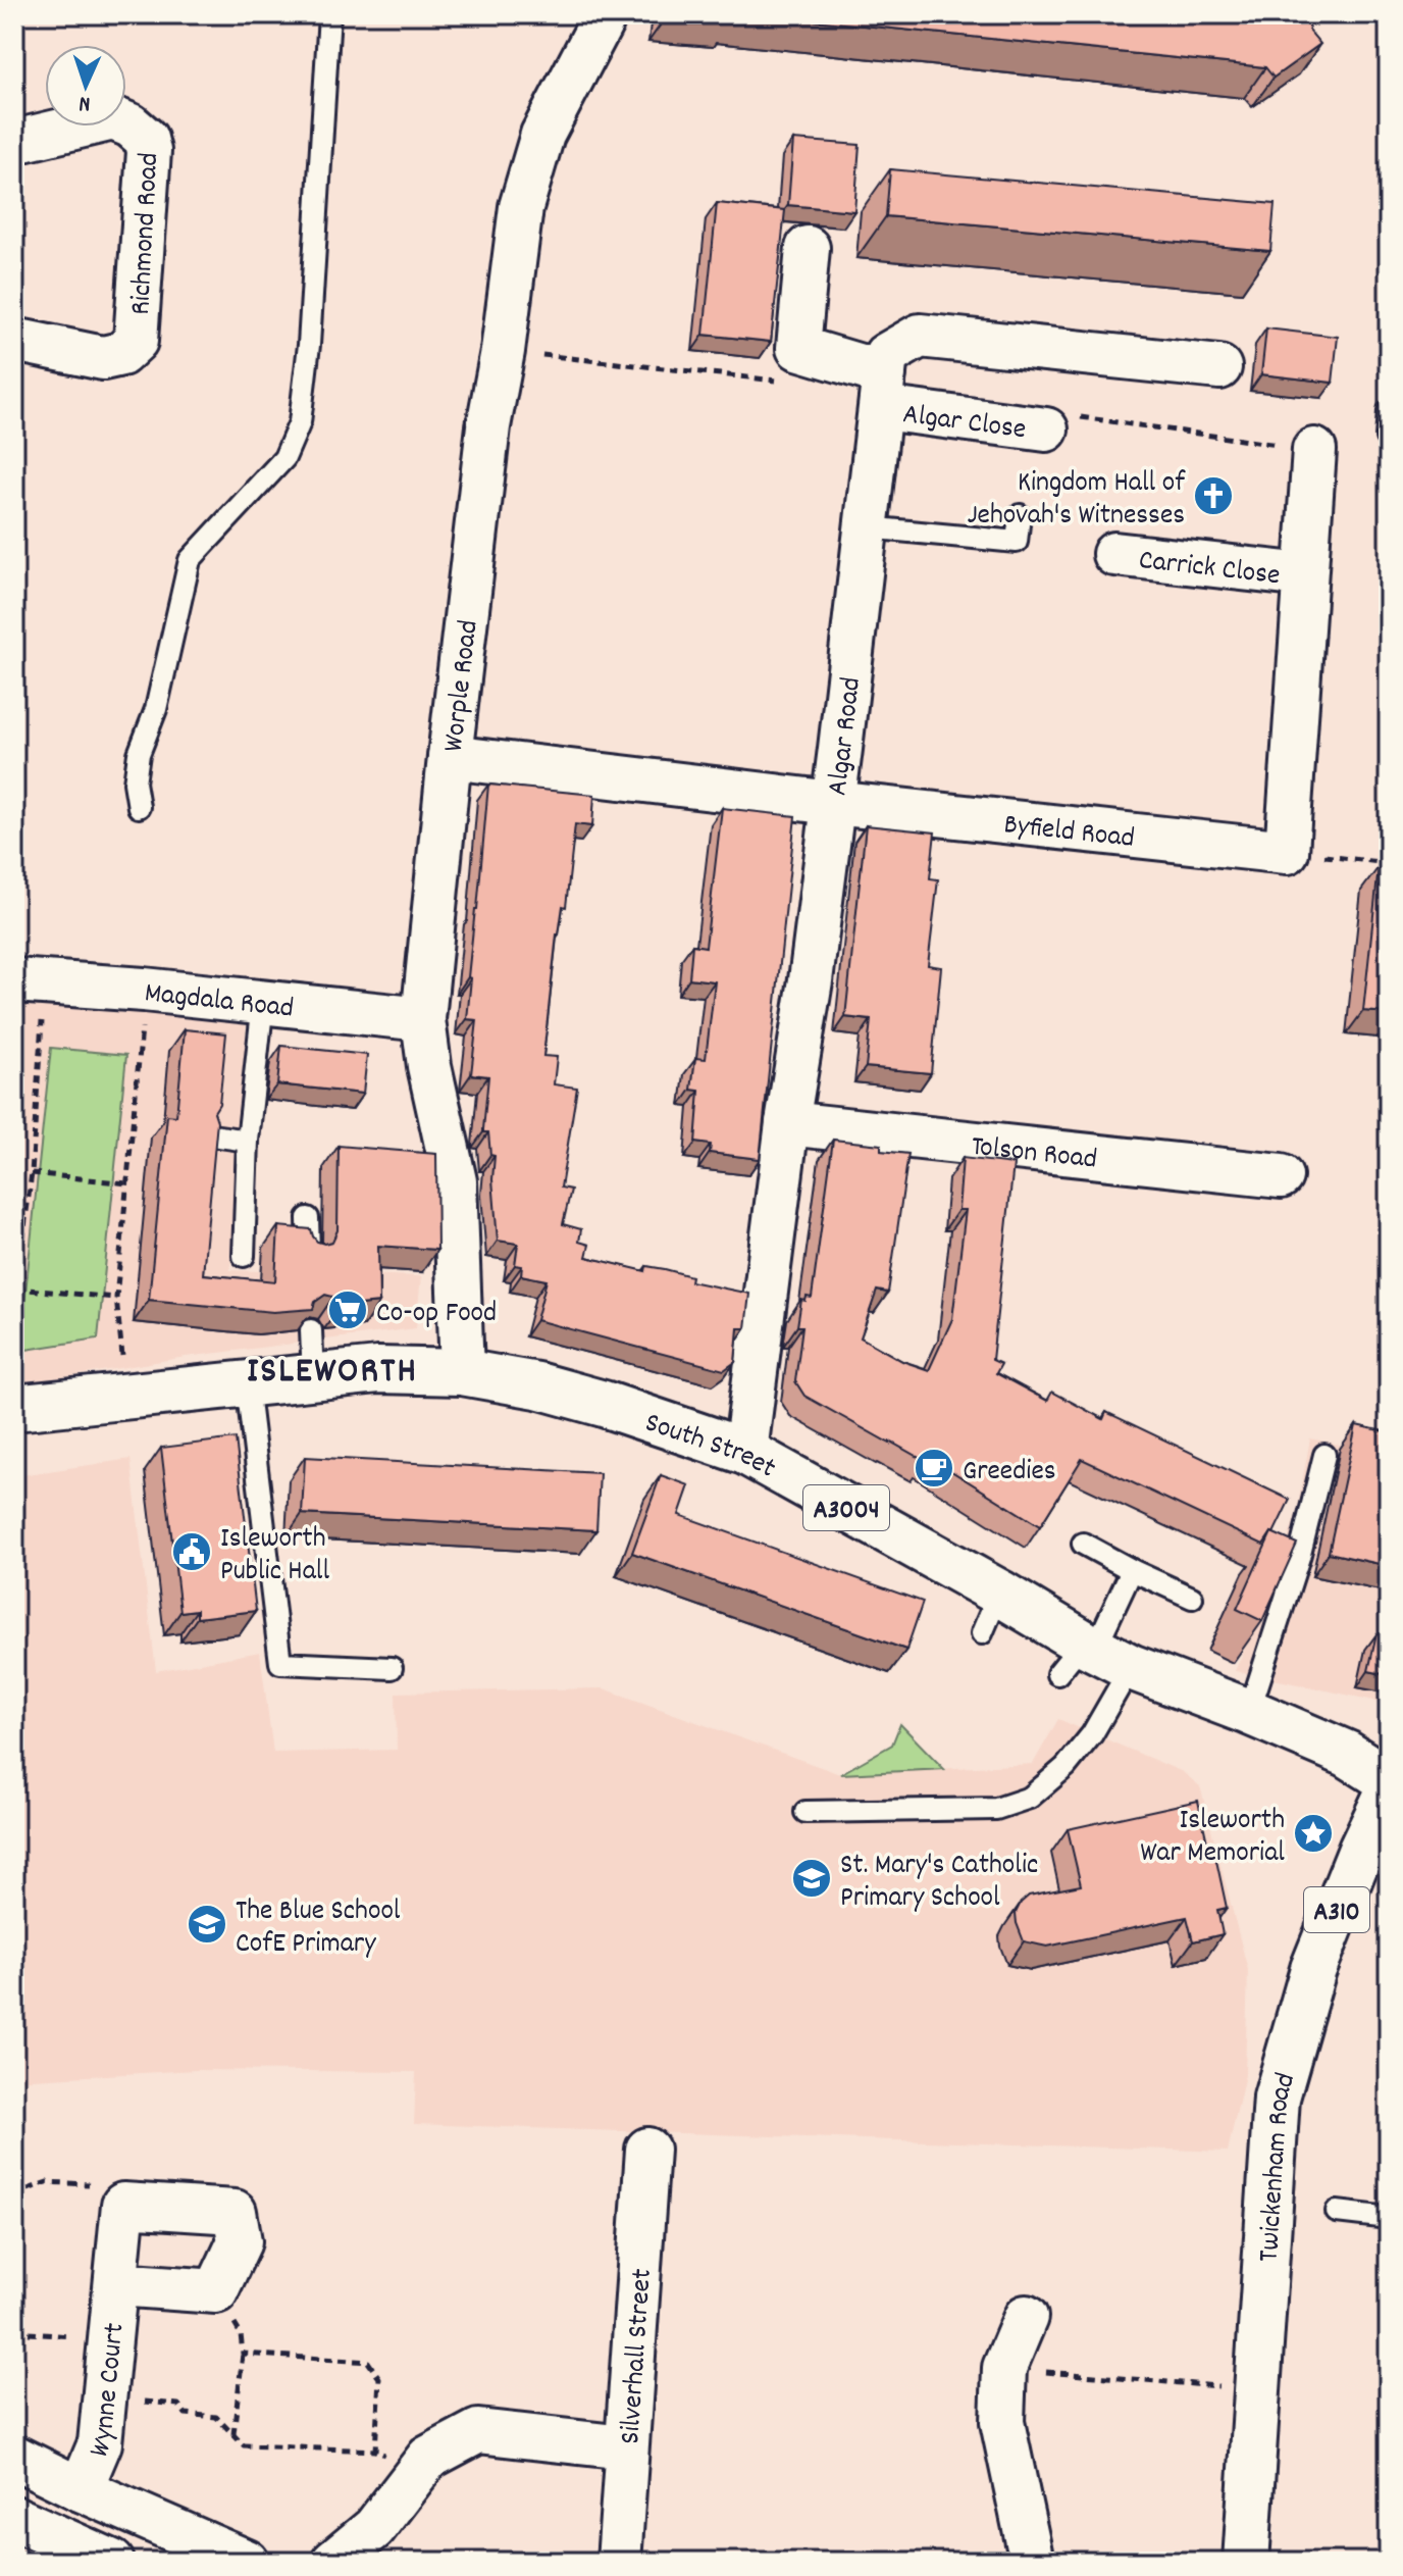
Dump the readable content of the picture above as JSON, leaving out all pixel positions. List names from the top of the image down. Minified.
{"streets":{"main road":["South Street","A3004","A310","Twickenham Road"],"street":["Richmond Road","Algar Close","Carrick Close","Worple Road","Algar Road","Byfield Road","Magdala Road","Tolson Road","Silverhall Street","Wynne Court"]},"crossings":[["Algar Close","Algar Road"],["Worple Road","Byfield Road"],["Worple Road","Magdala Road"],["Worple Road","South Street"],["Algar Road","Byfield Road"],["Algar Road","Tolson Road"],["Algar Road","South Street"]],"districts":["ISLEWORTH"],"places":{"church":["Kingdom Hall of Jehovah's Witnesses"],"supermarket":["Co-op Food"],"cafe":["Greedies"],"public building":["Isleworth Public Hall"],"place":["Isleworth War Memorial"],"school or university":["St. Mary's Catholic Primary School","The Blue School CofE Primary"]},"north":"bottom"}
